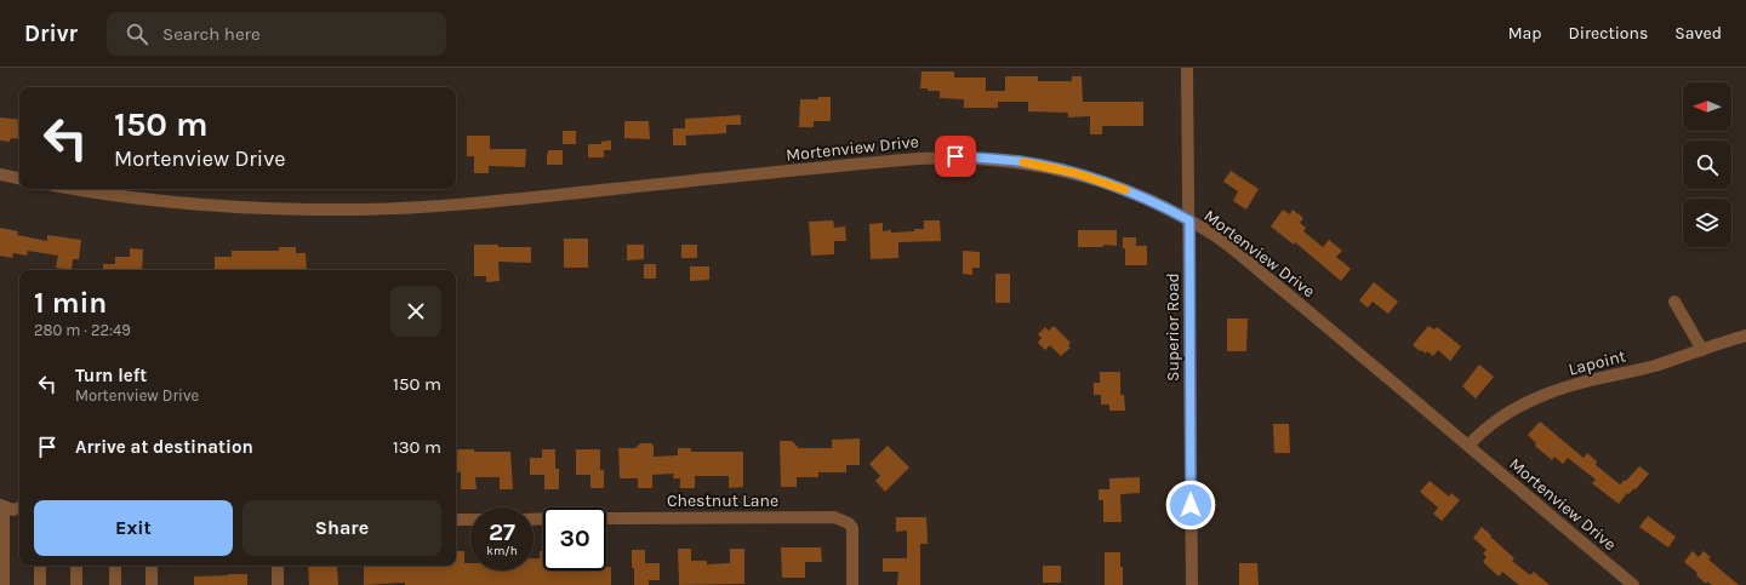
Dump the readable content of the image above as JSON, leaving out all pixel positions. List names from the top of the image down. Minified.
{"streets":{"street":["Mortenview Drive","Superior Road","Lapoint","Chestnut Lane"]},"crossings":[["Mortenview Drive","Superior Road"],["Mortenview Drive","Lapoint"]],"north":"left","page":{"header":"Drivr","search":"Search here","nav":["Map","Directions","Saved"],"turn":["150 m","Mortenview Drive"],"heading":["1 min","280 m · 22:49"],"list":[{"name":"Turn left","note":"Mortenview Drive","value":"150 m"},{"name":"Arrive at destination","value":"130 m"}],"buttons":["Exit","Share"],"speed":"27 km/h","limit":"30"}}
